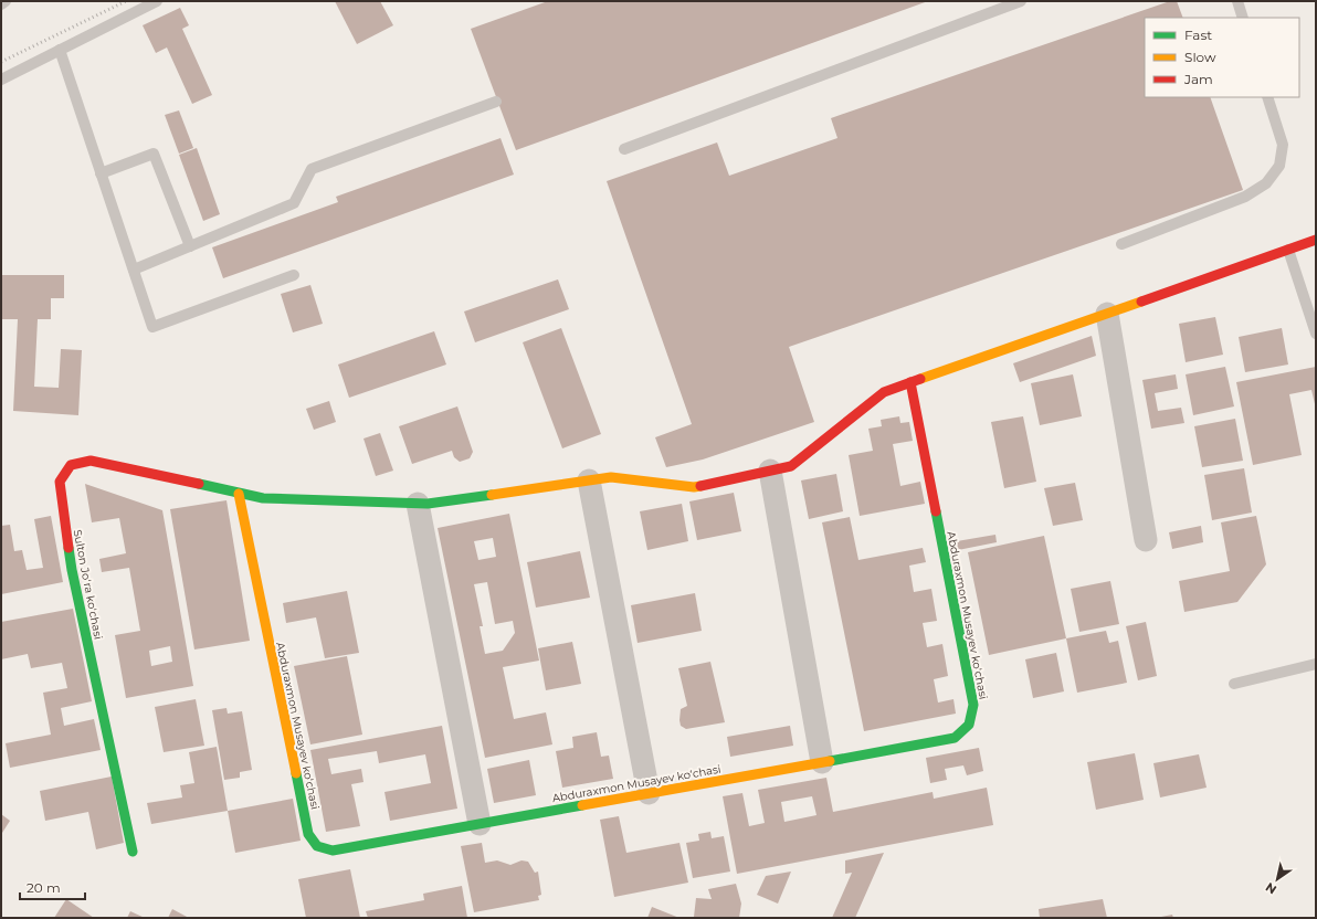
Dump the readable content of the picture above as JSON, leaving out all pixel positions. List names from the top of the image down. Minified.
{"streets":{"street":["Sulton Joʻra koʻchasi","Abduraxmon Musayev koʻchasi"]},"crossings":[["Sulton Joʻra koʻchasi","Abduraxmon Musayev koʻchasi"]],"legend":["Fast","Slow","Jam"],"scale_bar":"20 m","north":"bottom left"}
